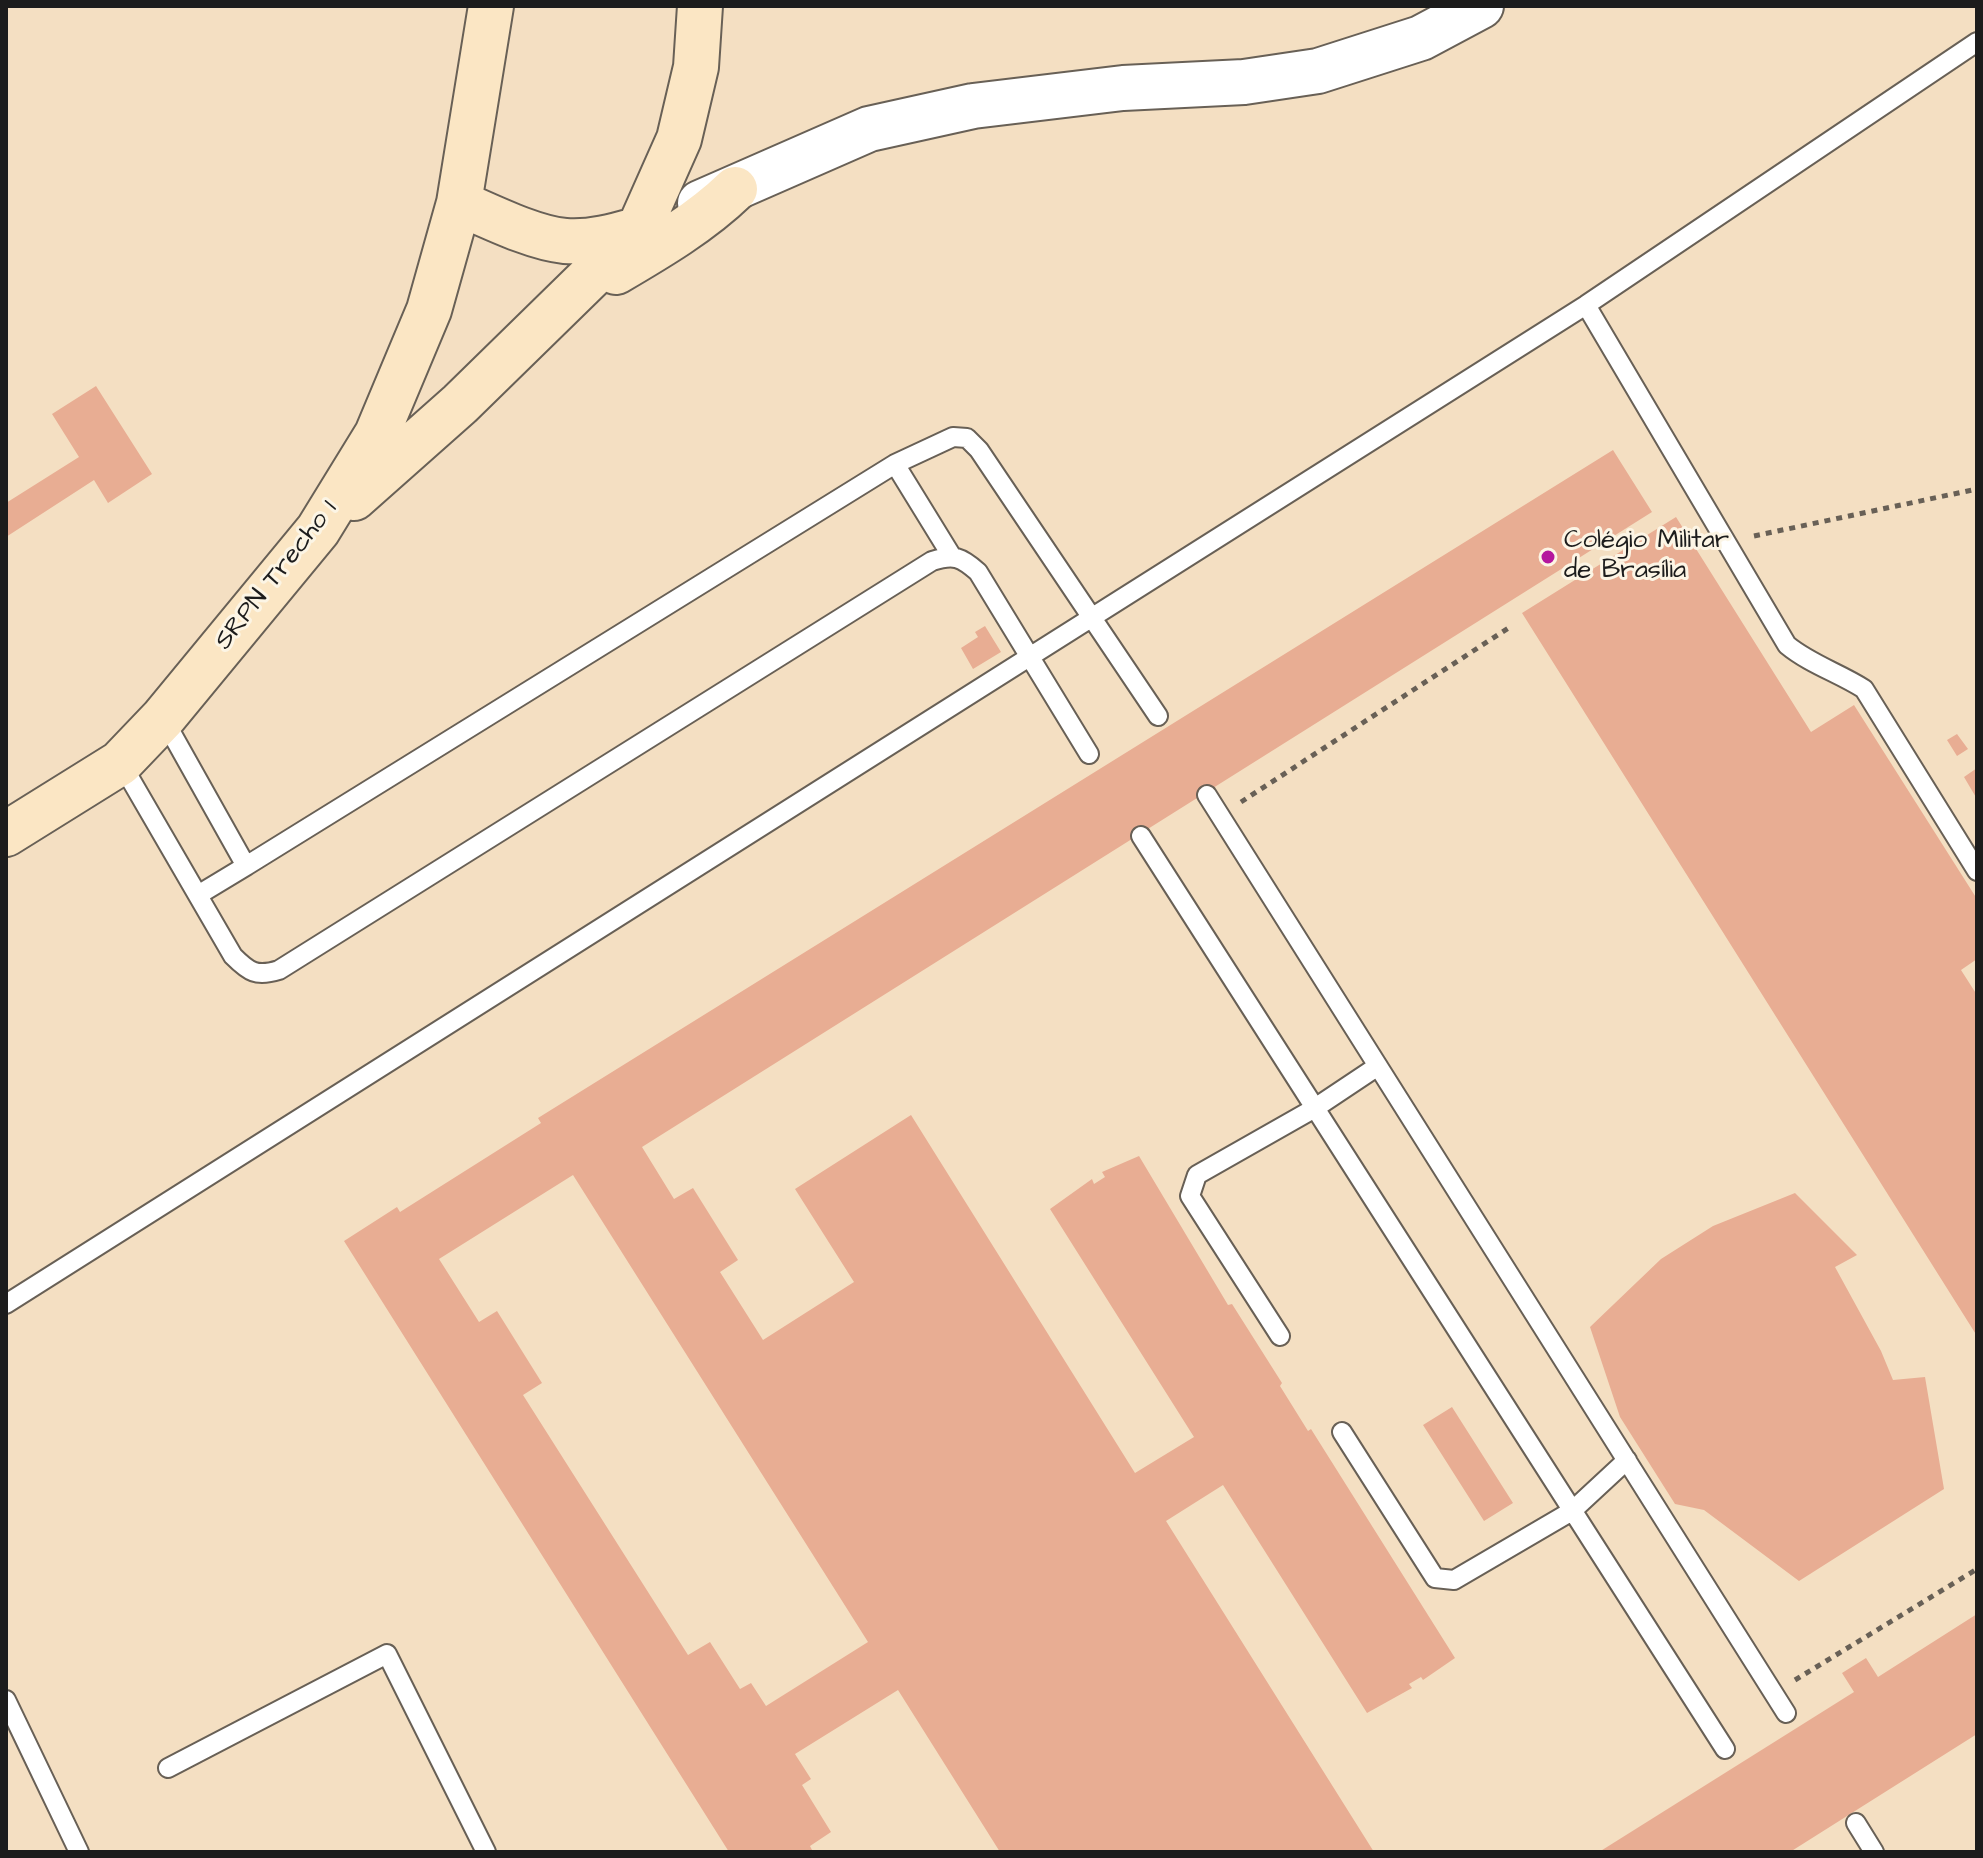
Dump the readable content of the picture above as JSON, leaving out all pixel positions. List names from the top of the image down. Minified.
{"streets":{"main road":["SRPN Trecho 1"]},"places":["Colégio Militar de Brasília"]}
